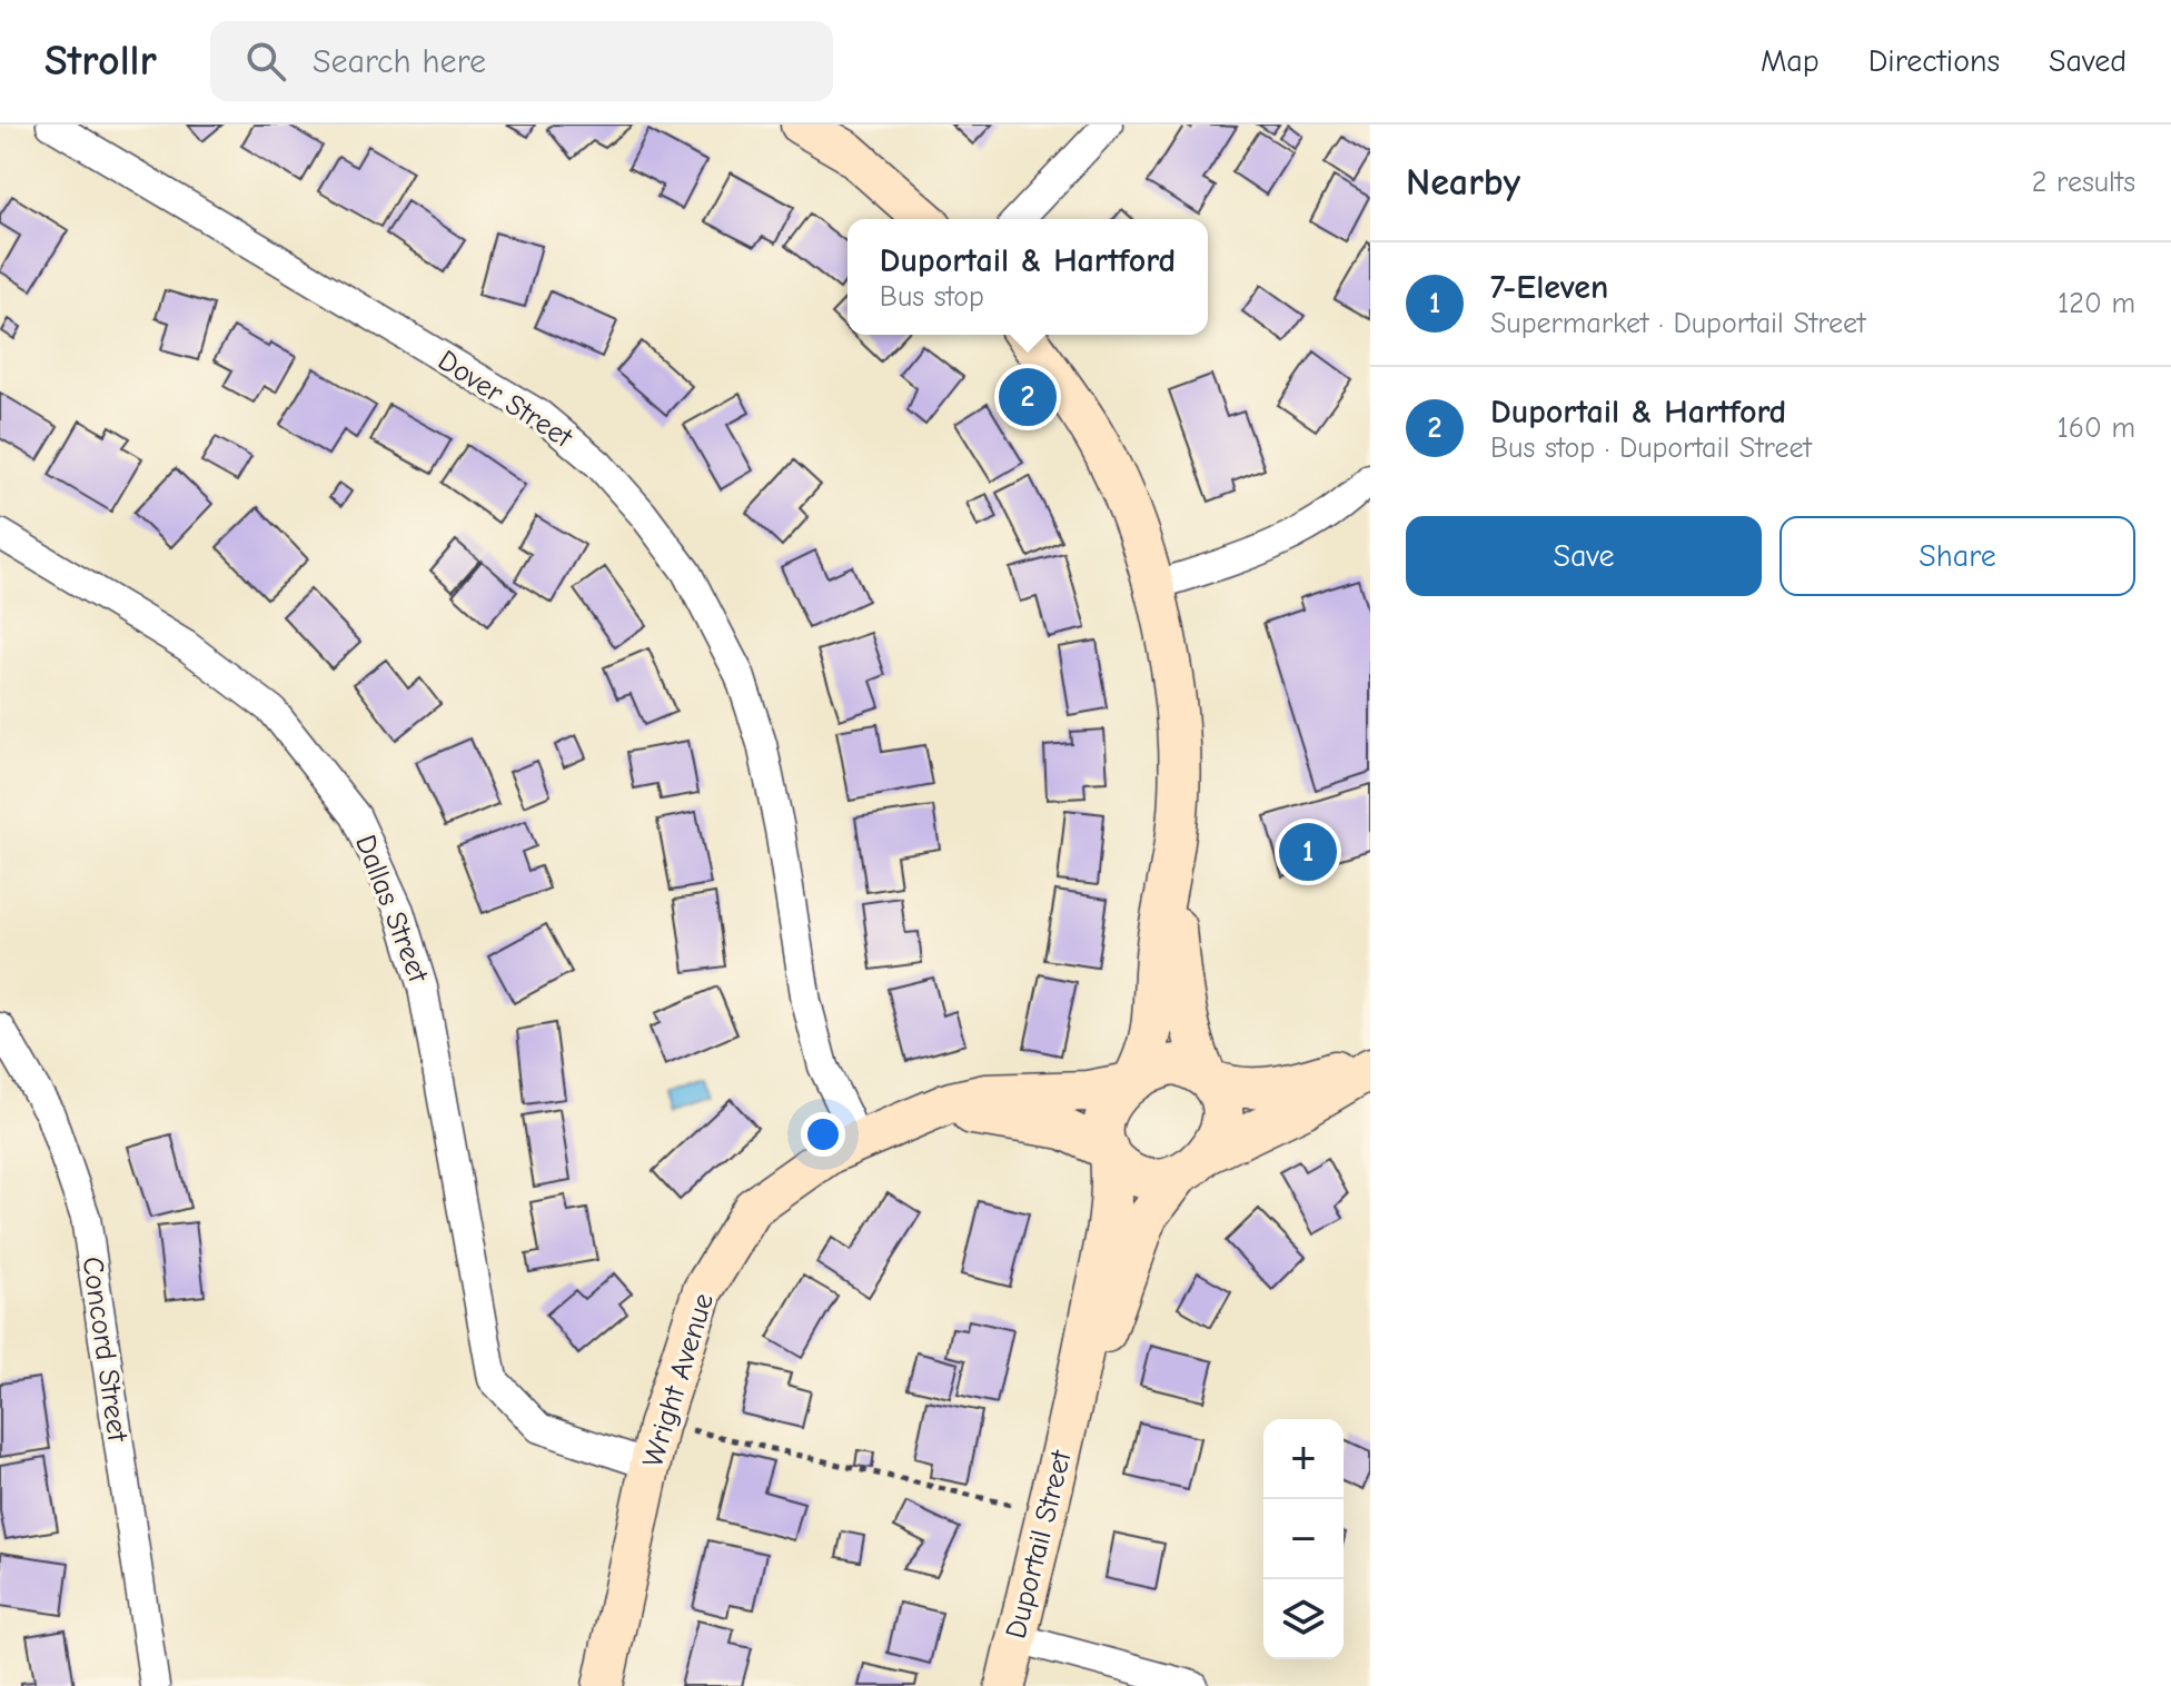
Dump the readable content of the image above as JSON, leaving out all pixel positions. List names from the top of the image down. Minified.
{"streets":{"main road":["Wright Avenue","Duportail Street"],"street":["Dover Street","Dallas Street","Concord Street"]},"crossings":[["Dover Street","Wright Avenue"],["Dallas Street","Wright Avenue"],["Wright Avenue","Duportail Street"]],"page":{"header":"Strollr","search":"Search here","nav":["Map","Directions","Saved"],"heading":["Nearby","2 results"],"popup":["Duportail & Hartford","Bus stop"],"list":[{"mark":"1","name":"7-Eleven","note":"Supermarket · Duportail Street","value":"120 m"},{"mark":"2","name":"Duportail & Hartford","note":"Bus stop · Duportail Street","value":"160 m"}],"pins":["2","1"],"buttons":["Save","Share"],"map_buttons":["+","−"]}}
